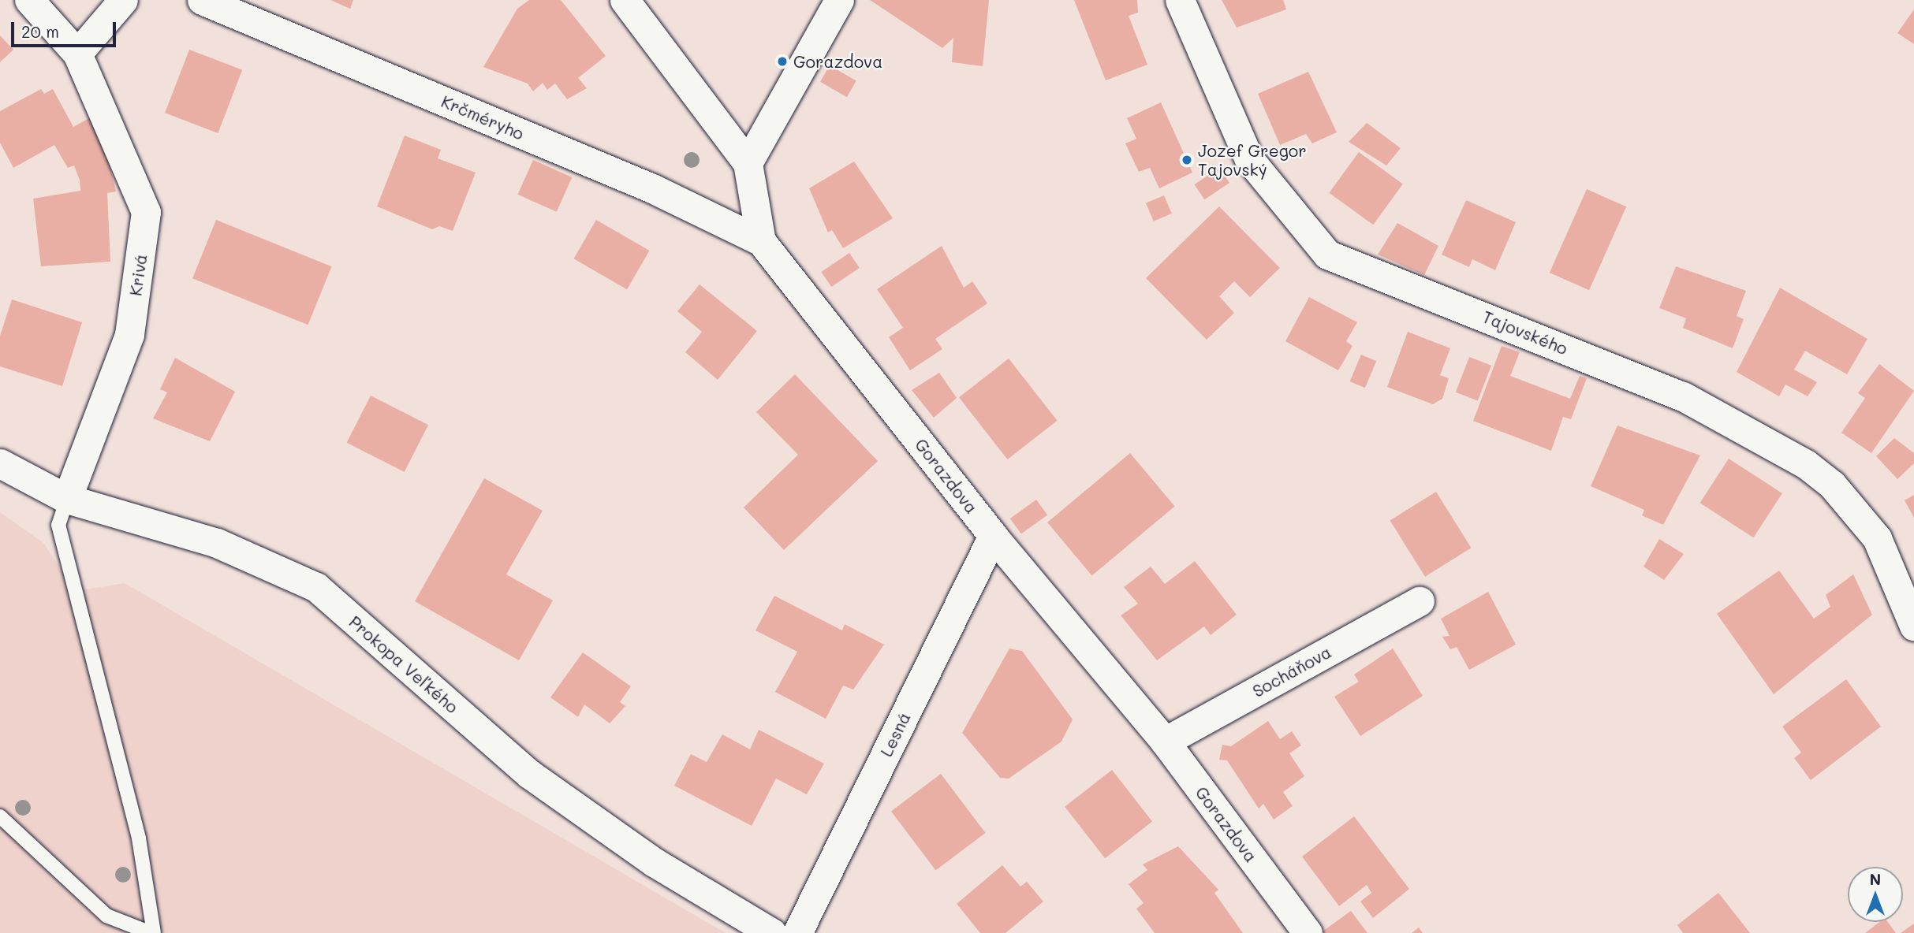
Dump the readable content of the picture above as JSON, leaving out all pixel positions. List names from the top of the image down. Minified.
{"streets":{"street":["Krčméryho","Krivá","Tajovského","Gorazdova","Prokopa Veľkého","Socháňova","Lesná"]},"crossings":[["Krčméryho","Gorazdova"],["Krivá","Prokopa Veľkého"],["Gorazdova","Socháňova"],["Gorazdova","Lesná"]],"places":["Gorazdova","Jozef Gregor Tajovský"],"scale_bar":"20 m","north":"top"}
